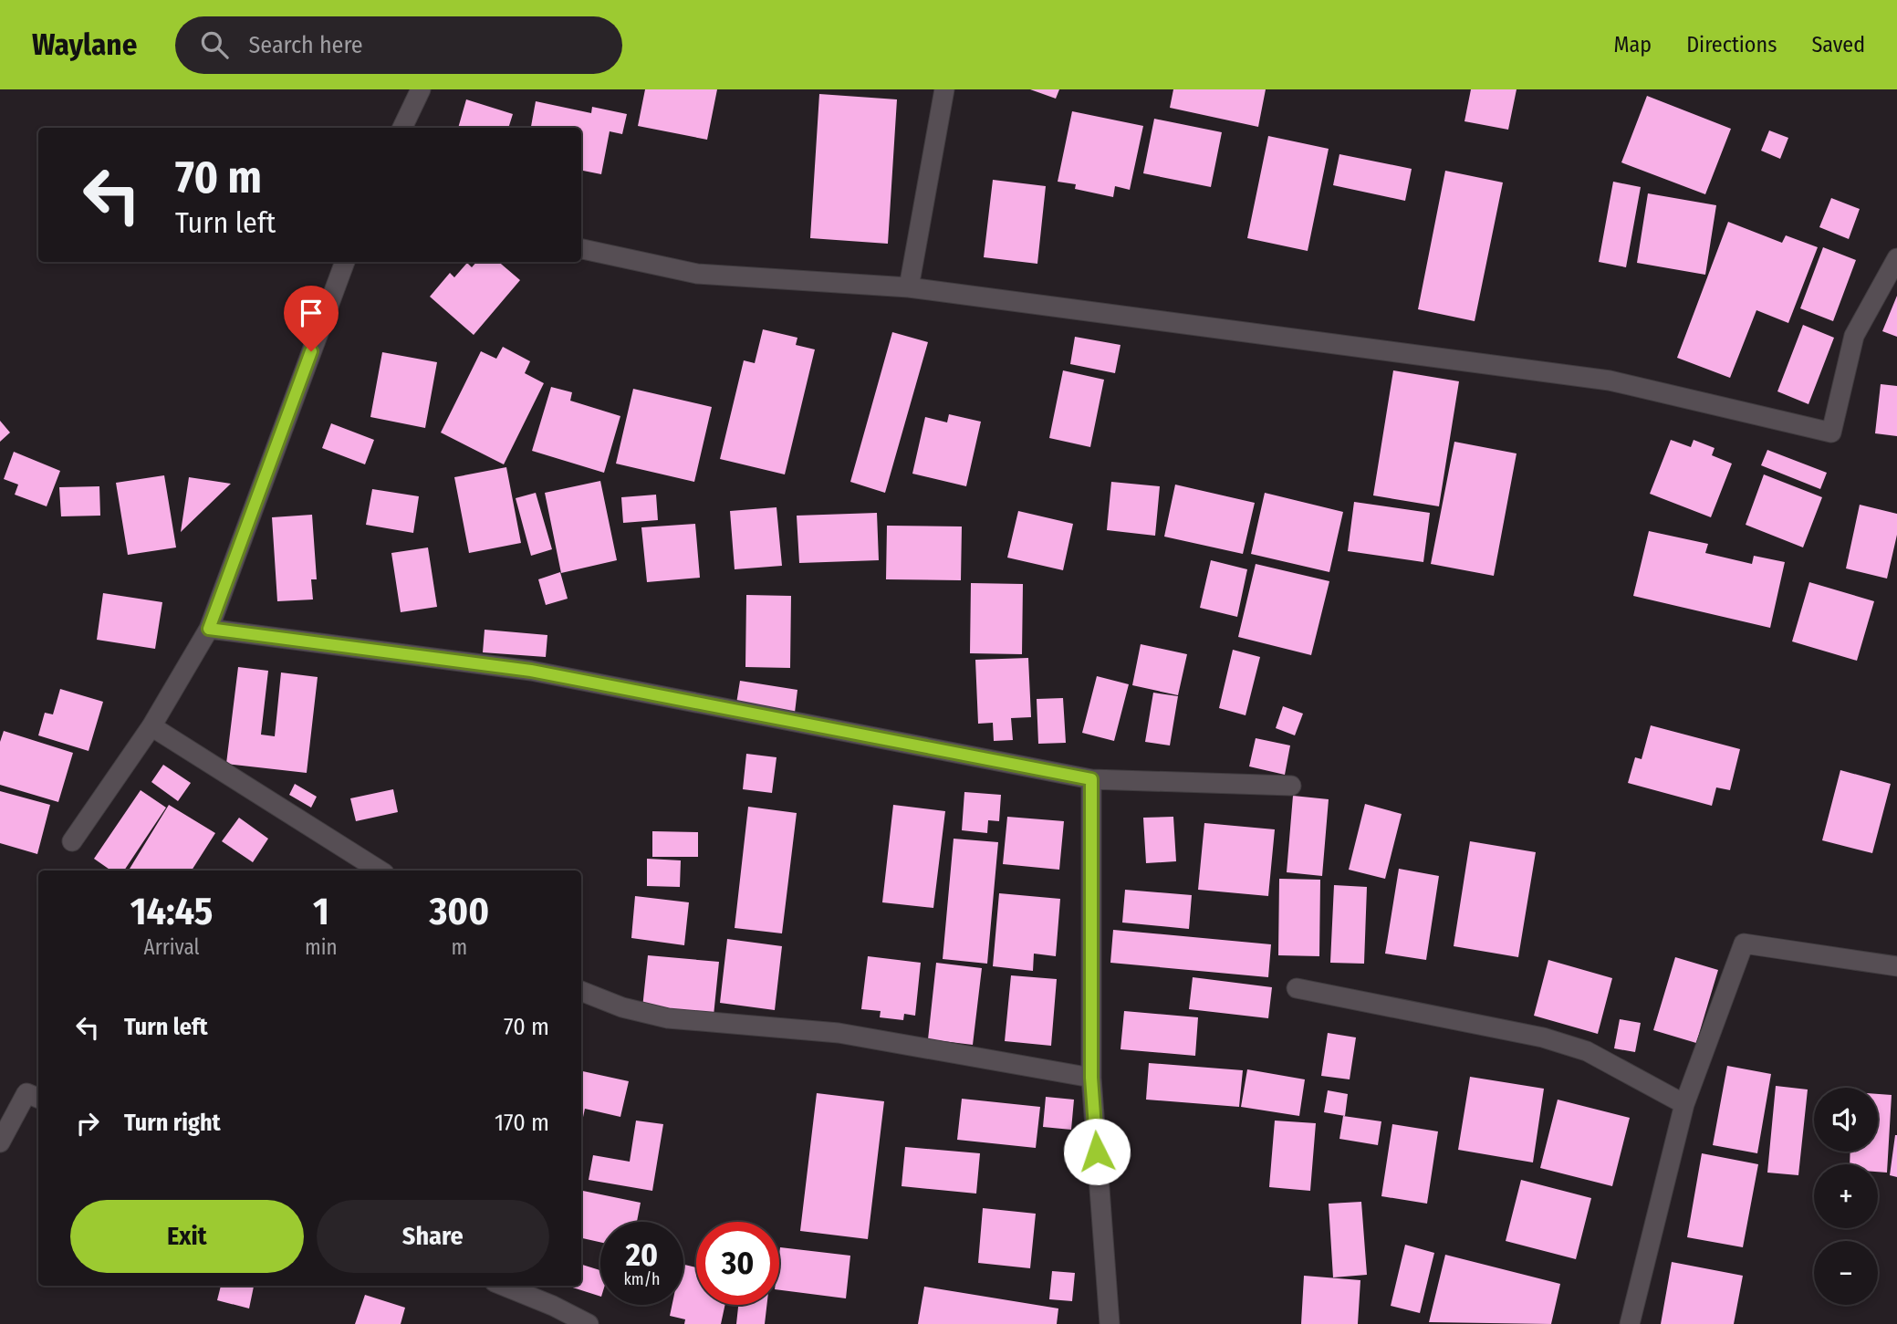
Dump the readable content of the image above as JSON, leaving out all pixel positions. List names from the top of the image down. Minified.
{"page":{"header":"Waylane","search":"Search here","nav":["Map","Directions","Saved"],"turn":["70 m","Turn left"],"eta":["14:45","Arrival","1","min","300","m"],"list":[{"name":"Turn left","value":"70 m"},{"name":"Turn right","value":"170 m"}],"map_buttons":["+","−"],"buttons":["Exit","Share"],"speed":"20 km/h","limit":"30"}}
